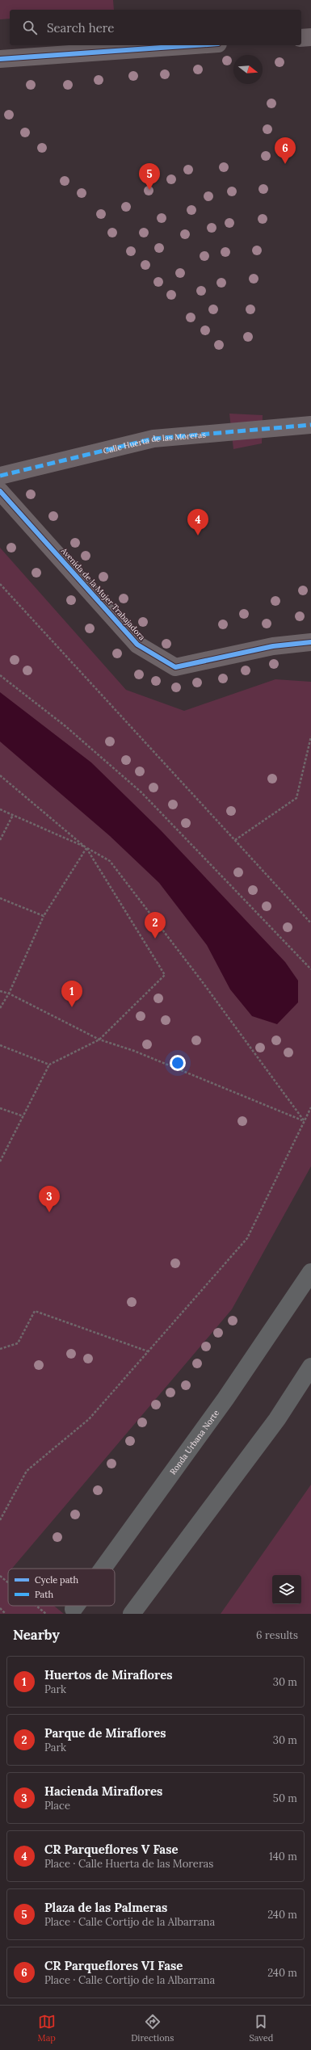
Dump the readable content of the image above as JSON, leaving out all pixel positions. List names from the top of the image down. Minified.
{"streets":{"main road":["Ronda Urbana Norte"],"street":["Calle Huerta de las Moreras","Avenida de la Mujer Trabajadora"]},"legend":["Cycle path","Path"],"north":"right","page":{"search":"Search here","pins":["6","5","4","2","1","3"],"heading":["Nearby","6 results"],"list":[{"mark":"1","name":"Huertos de Miraflores","note":"Park","value":"30 m"},{"mark":"2","name":"Parque de Miraflores","note":"Park","value":"30 m"},{"mark":"3","name":"Hacienda Miraflores","note":"Place","value":"50 m"},{"mark":"4","name":"CR Parqueflores V Fase","note":"Place · Calle Huerta de las Moreras","value":"140 m"},{"mark":"5","name":"Plaza de las Palmeras","note":"Place · Calle Cortijo de la Albarrana","value":"240 m"},{"mark":"6","name":"CR Parqueflores VI Fase","note":"Place · Calle Cortijo de la Albarrana","value":"240 m"}],"nav":["Map","Directions","Saved"]}}
